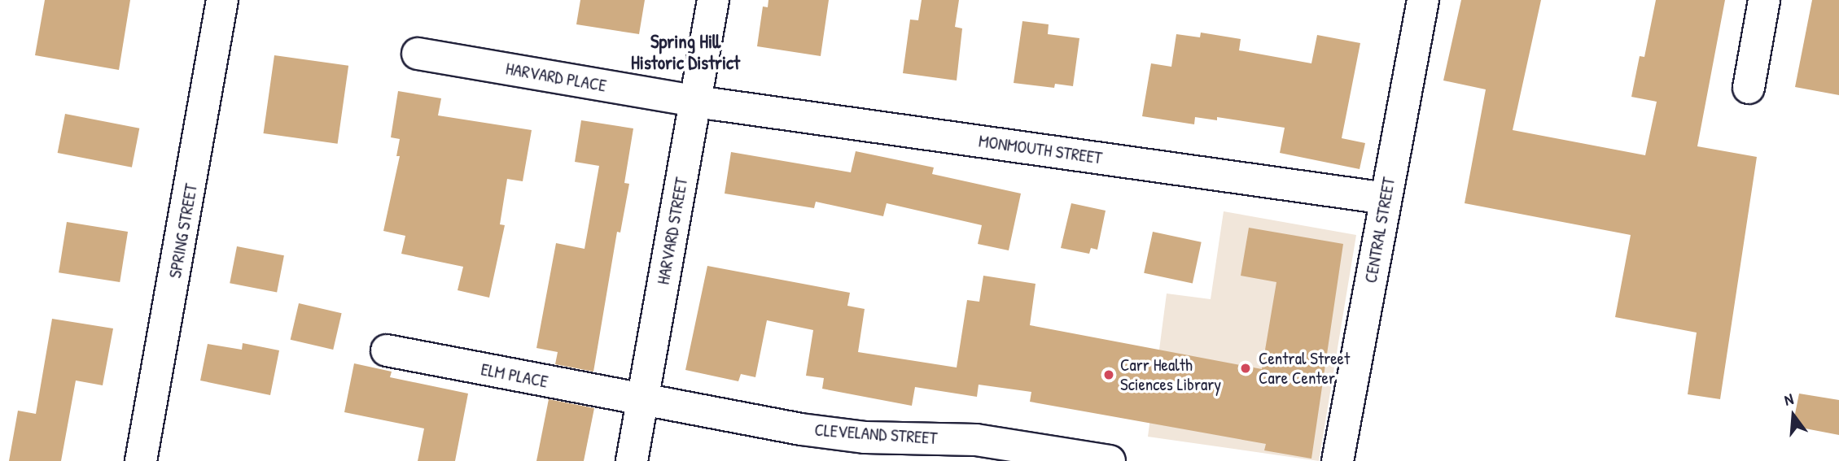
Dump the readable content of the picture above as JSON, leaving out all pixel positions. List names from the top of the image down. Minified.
{"streets":{"street":["HARVARD PLACE","MONMOUTH STREET","CENTRAL STREET","SPRING STREET","HARVARD STREET","ELM PLACE","CLEVELAND STREET"]},"crossings":[["HARVARD PLACE","MONMOUTH STREET"],["HARVARD PLACE","HARVARD STREET"],["MONMOUTH STREET","CENTRAL STREET"],["MONMOUTH STREET","HARVARD STREET"],["HARVARD STREET","ELM PLACE"],["HARVARD STREET","CLEVELAND STREET"],["ELM PLACE","CLEVELAND STREET"]],"districts":["Spring Hill Historic District"],"places":["Central Street Care Center","Carr Health Sciences Library"],"north":"top"}
